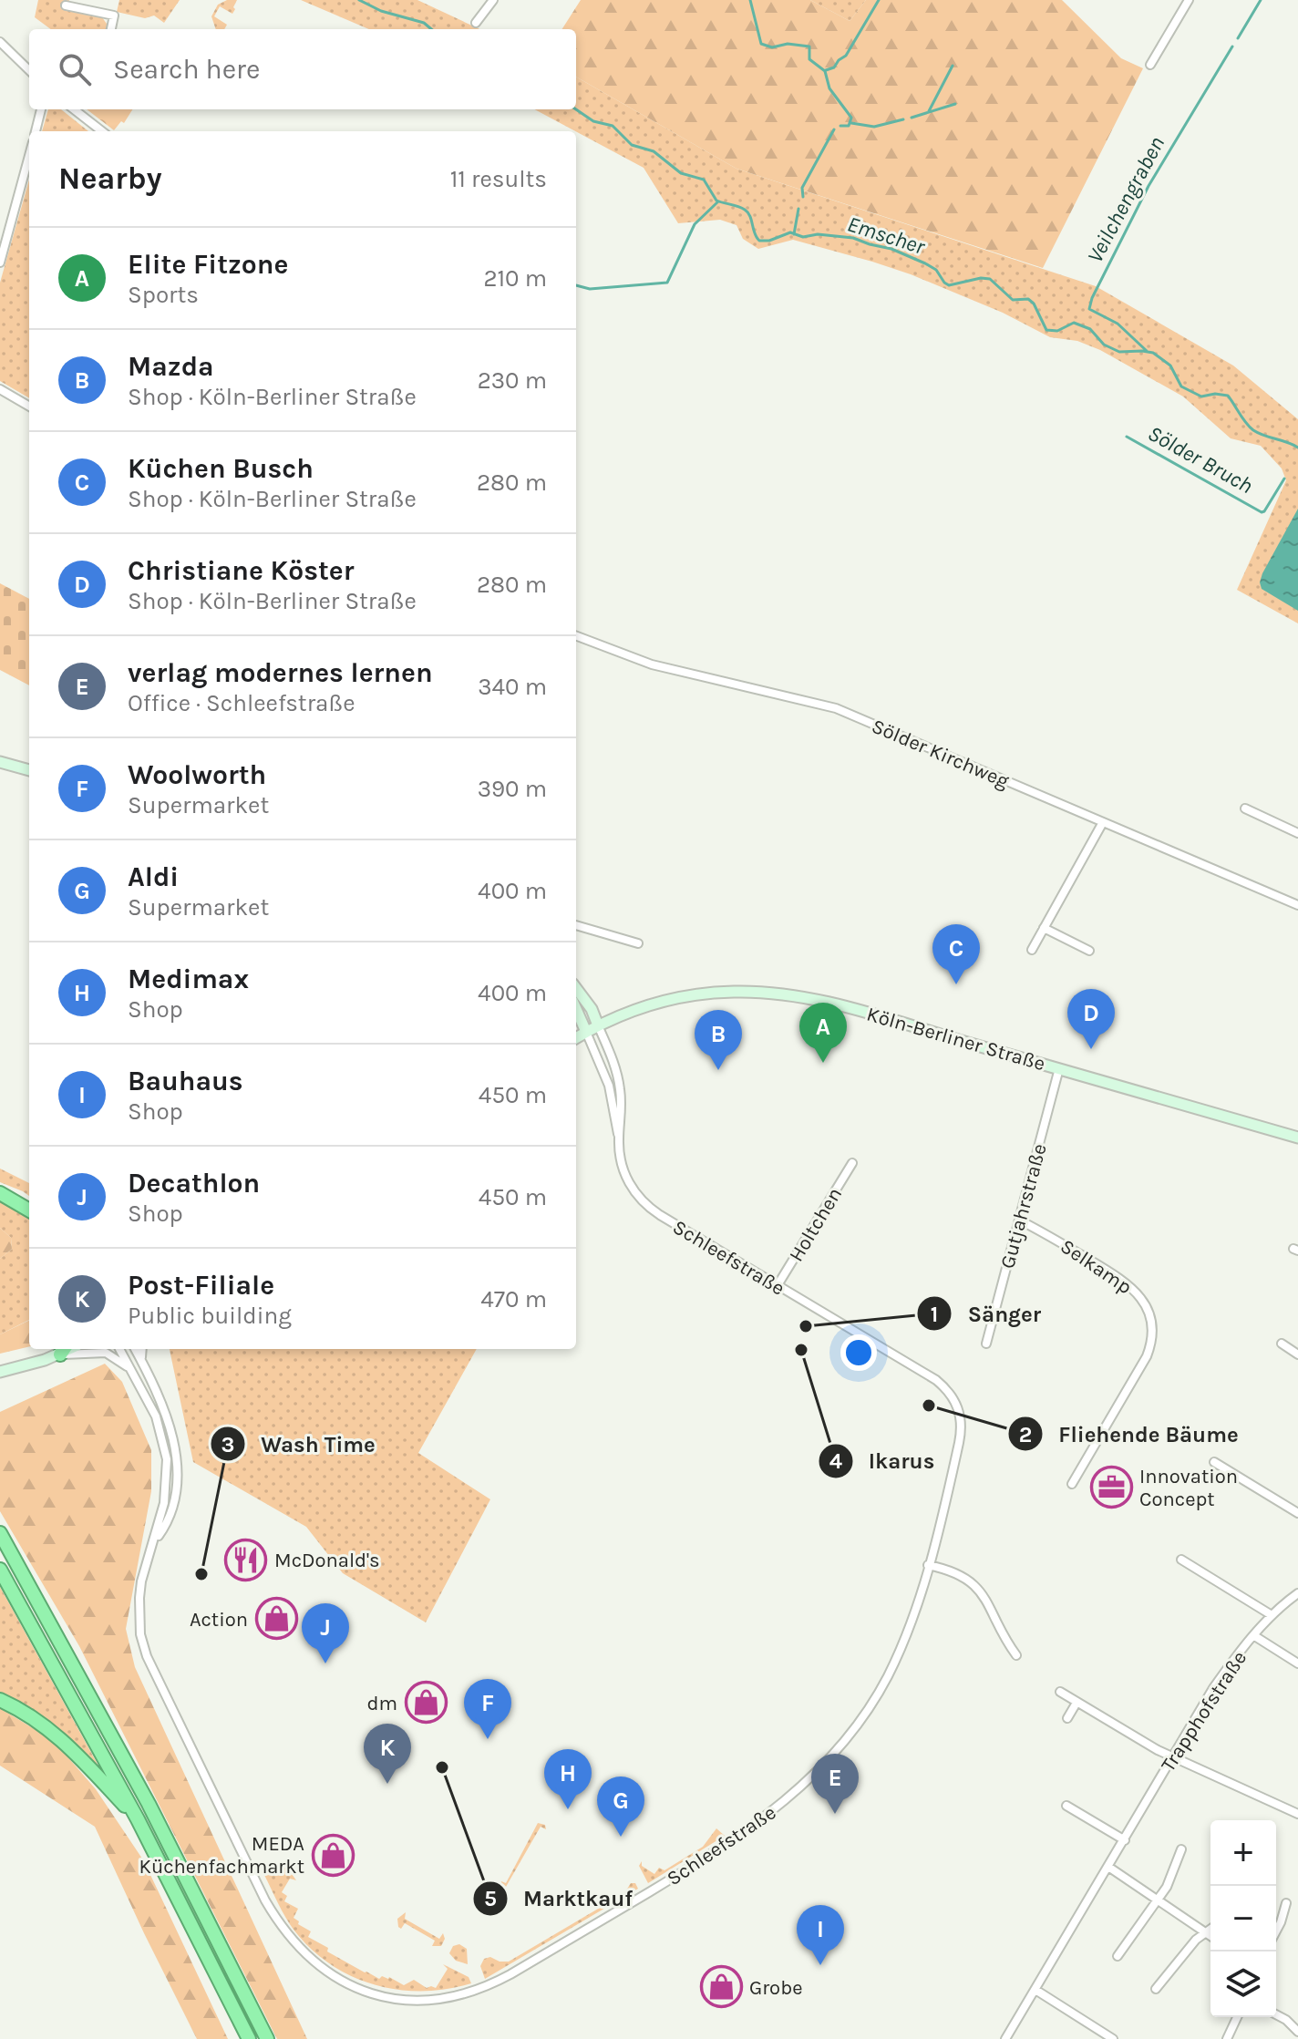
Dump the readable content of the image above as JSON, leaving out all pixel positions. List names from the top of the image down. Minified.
{"streets":{"main road":["Köln-Berliner Straße"],"street":["Sölder Kirchweg","Gutjahrstraße","Holtchen","Schleefstraße","Selkamp","Trapphofstraße"]},"crossings":[["Köln-Berliner Straße","Gutjahrstraße"],["Köln-Berliner Straße","Schleefstraße"],["Gutjahrstraße","Selkamp"],["Holtchen","Schleefstraße"]],"water":["Veilchengraben","Emscher","Sölder Bruch"],"places":{"other":["Sänger","Ikarus","Fliehende Bäume","Wash Time","Marktkauf"],"office":["Innovation Concept"],"restaurant":["McDonald's"],"shop":["Action","dm","MEDA Küchenfachmarkt","Grobe"]},"page":{"search":"Search here","heading":["Nearby","11 results"],"list":[{"mark":"A","name":"Elite Fitzone","note":"Sports","value":"210 m"},{"mark":"B","name":"Mazda","note":"Shop · Köln-Berliner Straße","value":"230 m"},{"mark":"C","name":"Küchen Busch","note":"Shop · Köln-Berliner Straße","value":"280 m"},{"mark":"D","name":"Christiane Köster","note":"Shop · Köln-Berliner Straße","value":"280 m"},{"mark":"E","name":"verlag modernes lernen","note":"Office · Schleefstraße","value":"340 m"},{"mark":"F","name":"Woolworth","note":"Supermarket","value":"390 m"},{"mark":"G","name":"Aldi","note":"Supermarket","value":"400 m"},{"mark":"H","name":"Medimax","note":"Shop","value":"400 m"},{"mark":"I","name":"Bauhaus","note":"Shop","value":"450 m"},{"mark":"J","name":"Decathlon","note":"Shop","value":"450 m"},{"mark":"K","name":"Post-Filiale","note":"Public building","value":"470 m"}],"pins":["C","D","A","B","J","F","K","H","E","G","I"],"map_buttons":["+","−"]}}
